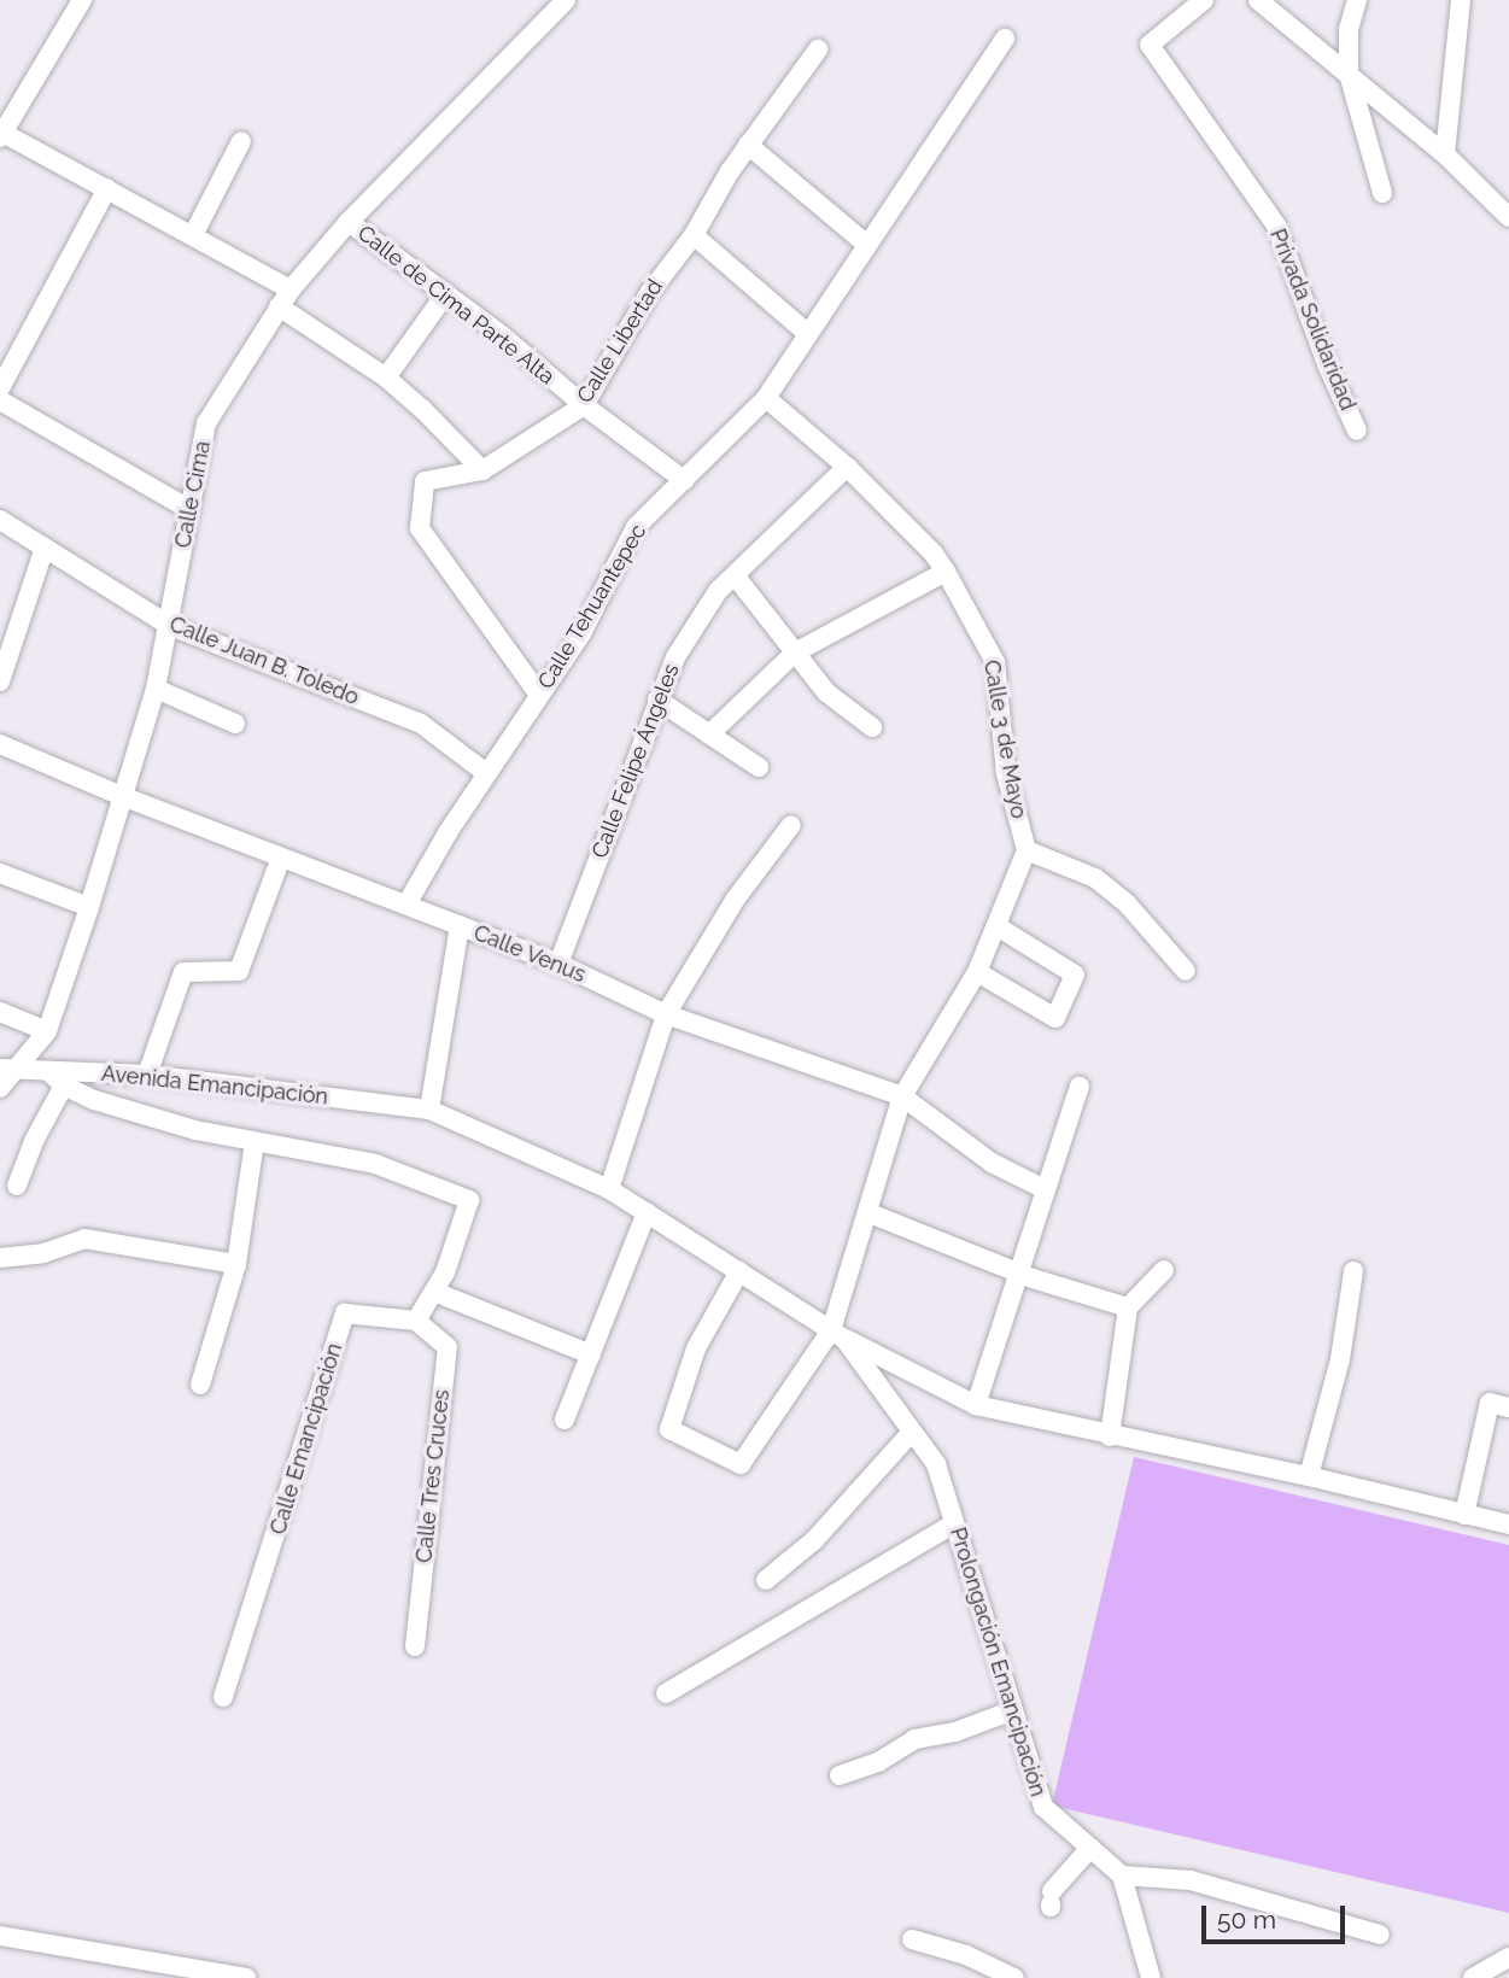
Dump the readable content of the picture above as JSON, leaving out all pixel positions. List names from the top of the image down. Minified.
{"streets":{"street":["Calle de Cima Parte Alta","Privada Solidaridad","Calle Libertad","Calle Cima","Calle Tehuantepec","Calle Juan B. Toledo","Calle 3 de Mayo","Calle Felipe Ángeles","Calle Venus","Avenida Emancipación","Calle Emancipación","Calle Tres Cruces","Prolongación Emancipación"]},"crossings":[["Calle de Cima Parte Alta","Calle Libertad"],["Calle de Cima Parte Alta","Calle Cima"],["Calle de Cima Parte Alta","Calle Tehuantepec"],["Calle Libertad","Calle Tehuantepec"],["Calle Cima","Calle Juan B. Toledo"],["Calle Cima","Calle Venus"],["Calle Cima","Avenida Emancipación"],["Calle Tehuantepec","Calle Juan B. Toledo"],["Calle Tehuantepec","Calle 3 de Mayo"],["Calle Tehuantepec","Calle Venus"],["Calle 3 de Mayo","Calle Felipe Ángeles"],["Calle Felipe Ángeles","Calle Venus"],["Avenida Emancipación","Prolongación Emancipación"],["Calle Emancipación","Calle Tres Cruces"]],"scale_bar":"50 m"}
